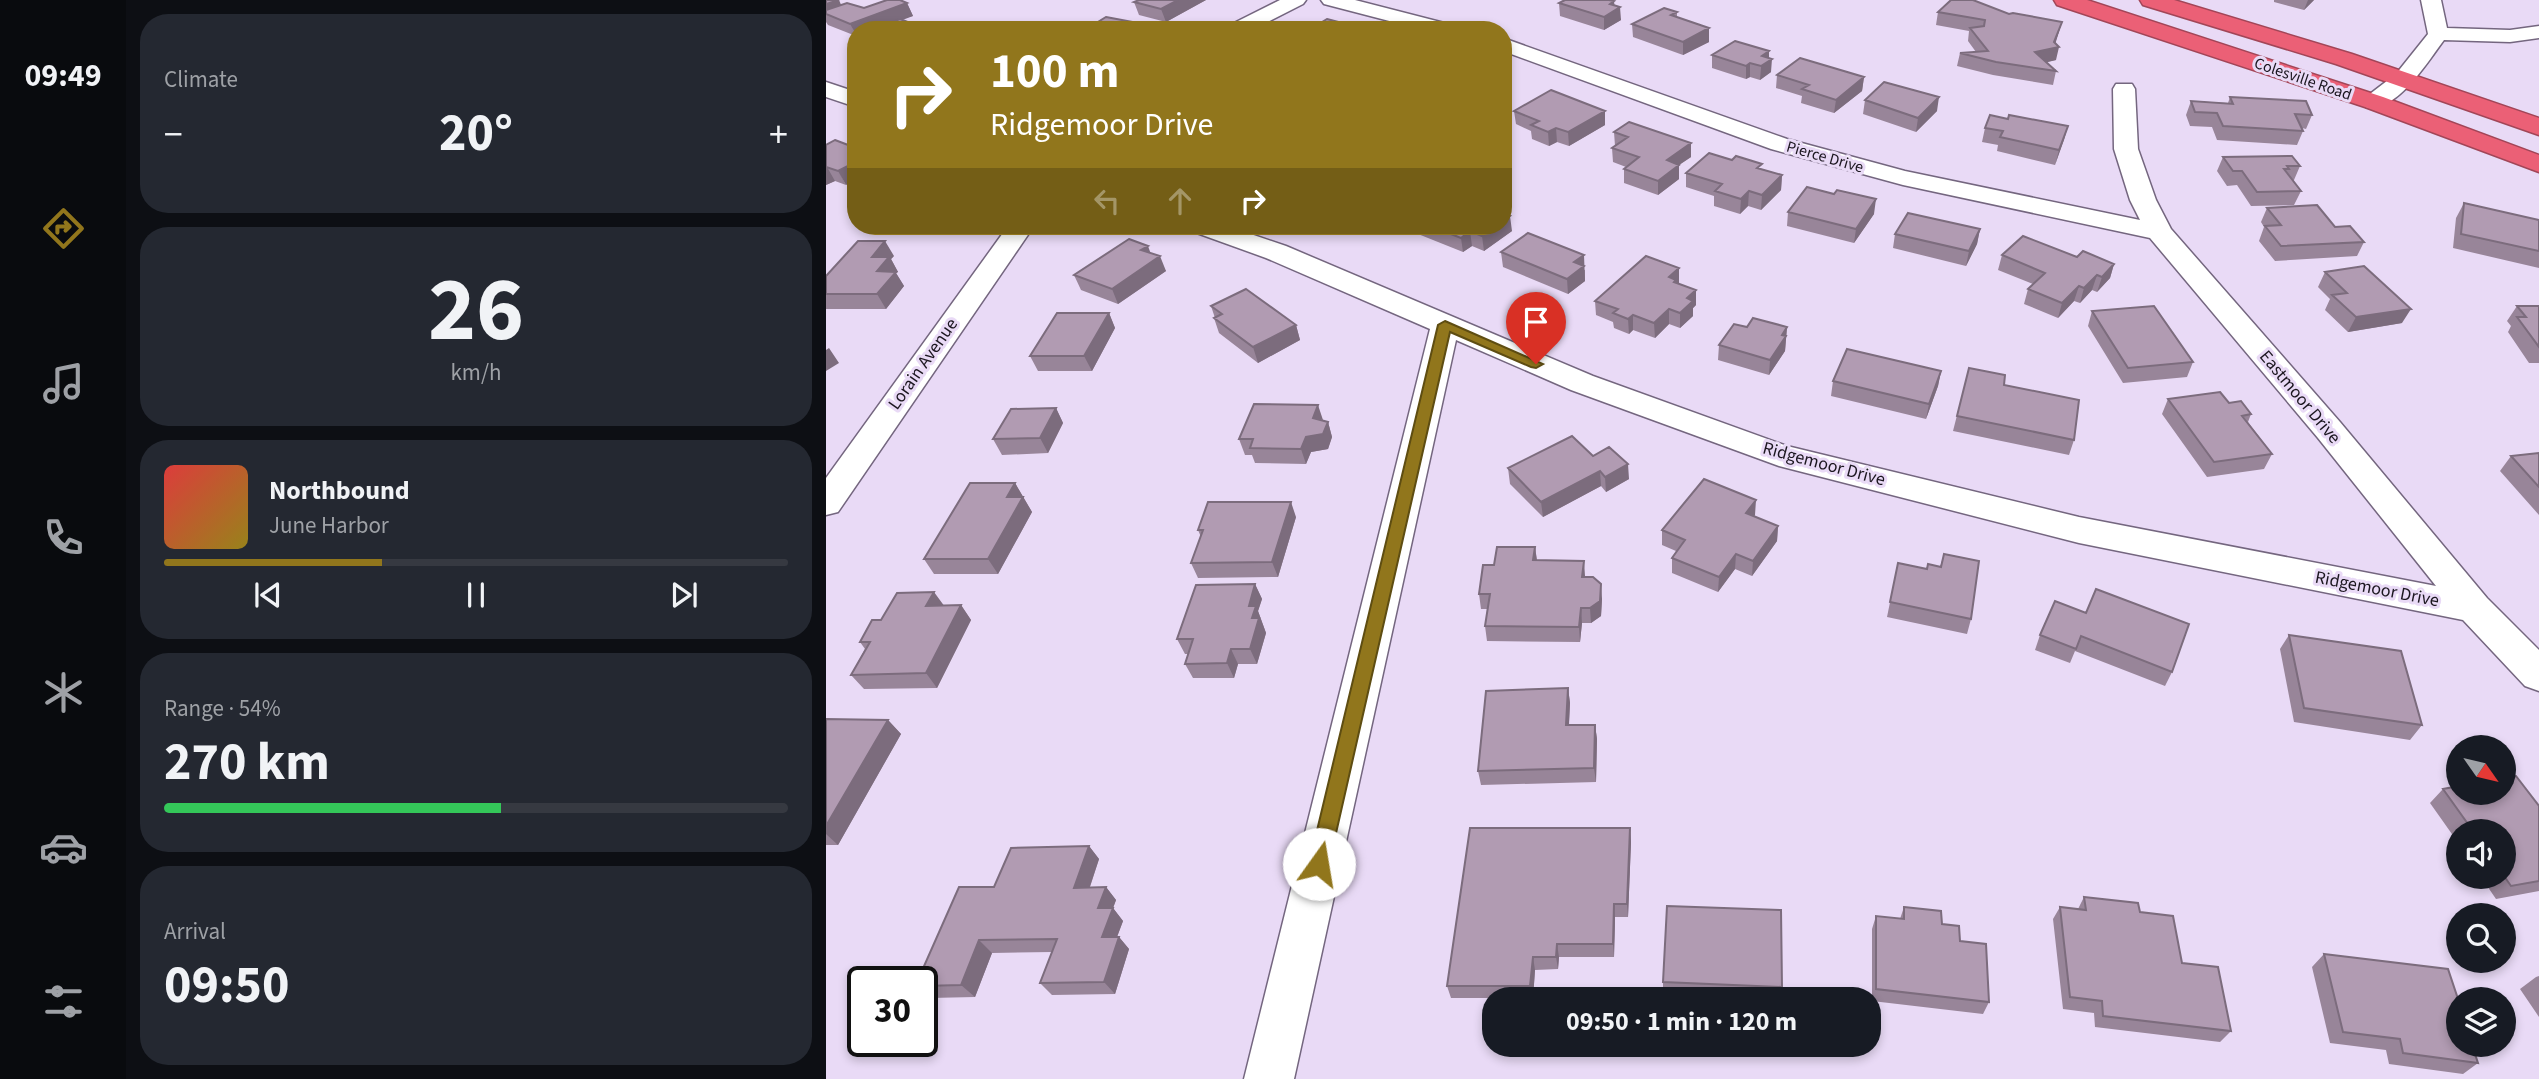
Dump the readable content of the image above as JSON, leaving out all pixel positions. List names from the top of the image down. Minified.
{"streets":{"highway":["Colesville Road"],"street":["Pierce Drive","Lorain Avenue","Eastmoor Drive","Ridgemoor Drive"]},"crossings":[["Pierce Drive","Eastmoor Drive"],["Eastmoor Drive","Ridgemoor Drive"]],"north":"bottom right","page":{"tabs":"09:49","tile":["Climate",["26","km/h"],["Range · 54%","270 km"],["Arrival","09:50"]],"turn":["100 m","Ridgemoor Drive"],"heat":["−","20°","+"],"song":["Northbound","June Harbor"],"limit":"30","trip":"09:50 · 1 min · 120 m"}}
